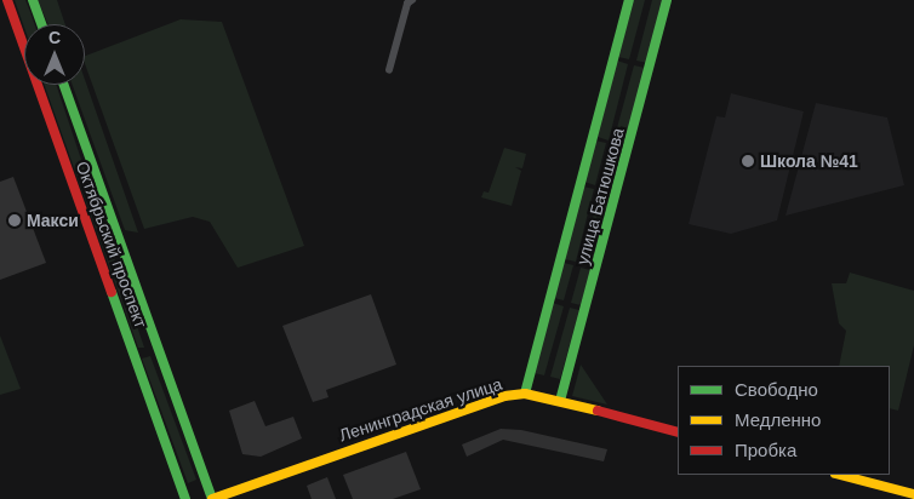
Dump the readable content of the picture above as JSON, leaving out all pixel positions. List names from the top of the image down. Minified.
{"streets":{"street":["улица Батюшкова","Октябрьский проспект","Ленинградская улица"]},"crossings":[["улица Батюшкова","Ленинградская улица"],["Октябрьский проспект","Ленинградская улица"]],"places":["Школа №41","Макси"],"legend":["Свободно","Медленно","Пробка"],"north":"top"}
